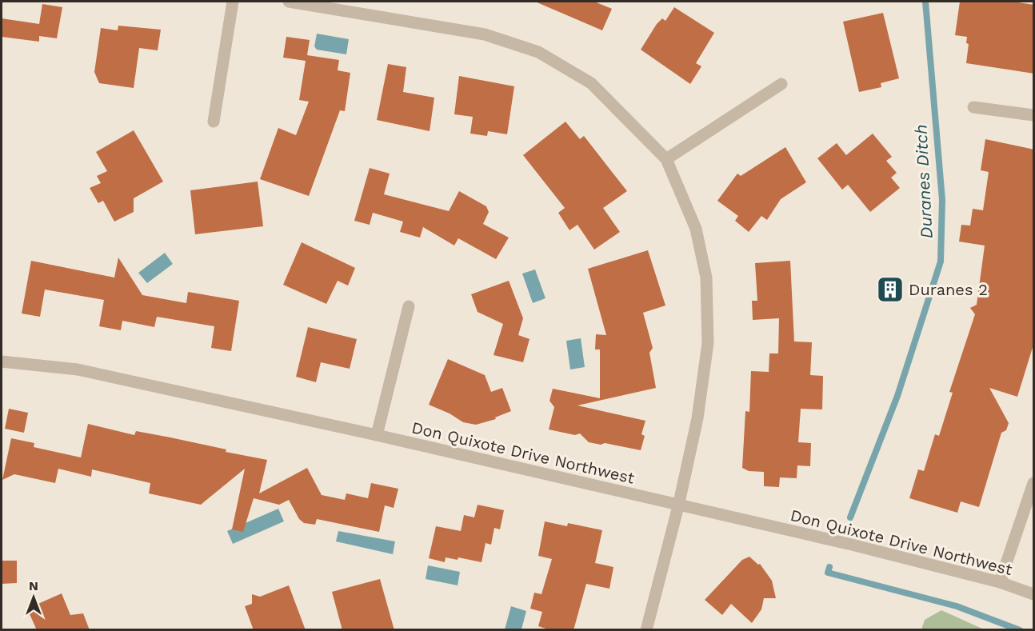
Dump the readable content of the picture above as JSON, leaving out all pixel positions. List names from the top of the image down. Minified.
{"streets":{"street":["Don Quixote Drive Northwest"]},"water":["Duranes Ditch"],"places":{"building":["Duranes 2"]},"north":"top"}
